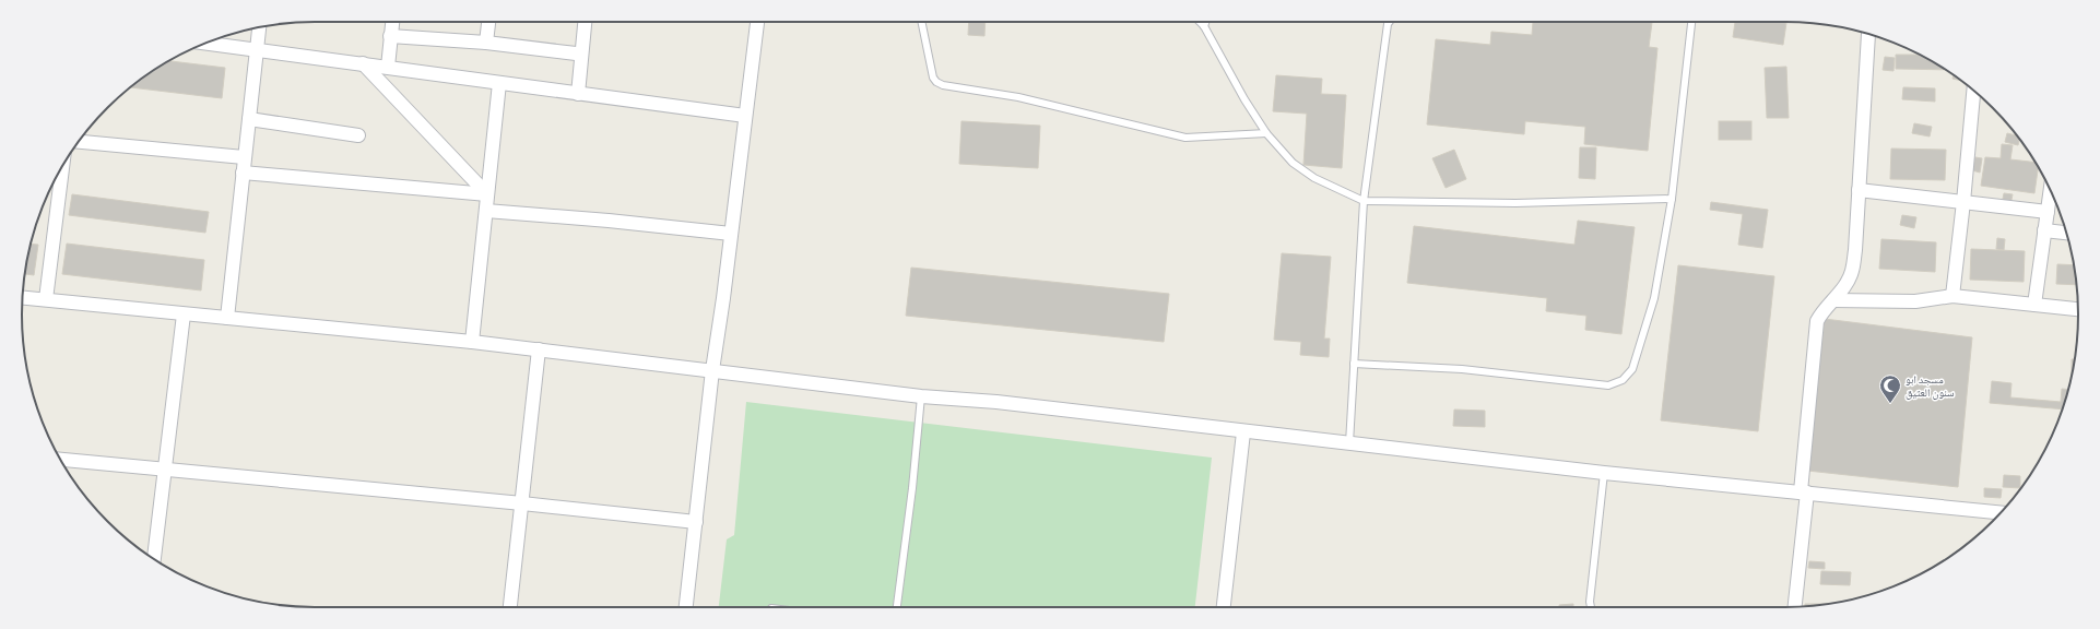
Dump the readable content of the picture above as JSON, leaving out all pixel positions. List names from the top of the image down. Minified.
{"places":{"mosque":["مسجد ابو سنون العتيق"]}}
